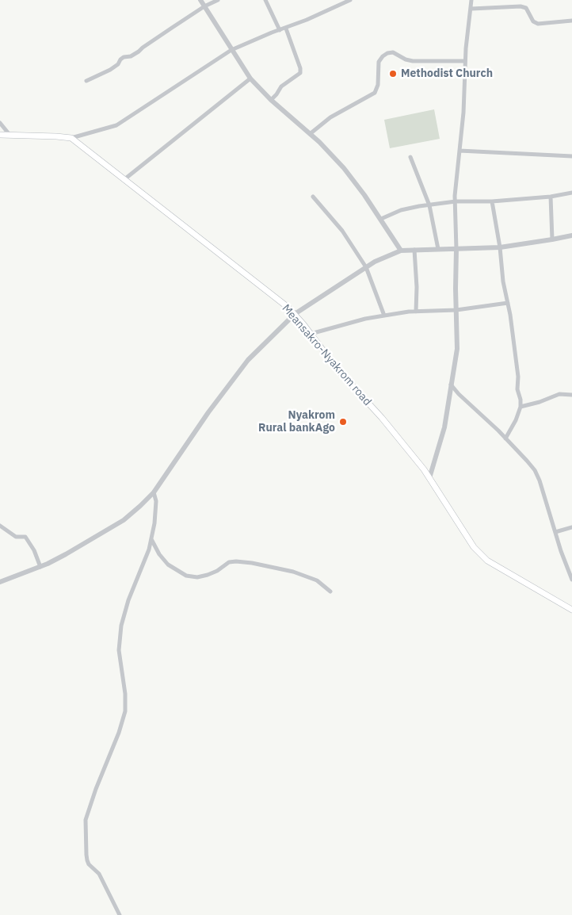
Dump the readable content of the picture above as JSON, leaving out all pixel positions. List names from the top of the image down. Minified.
{"streets":{"main road":["Meansakro-Nyakrom road"]},"places":["Methodist Church","Nyakrom Rural bankAgo"]}
